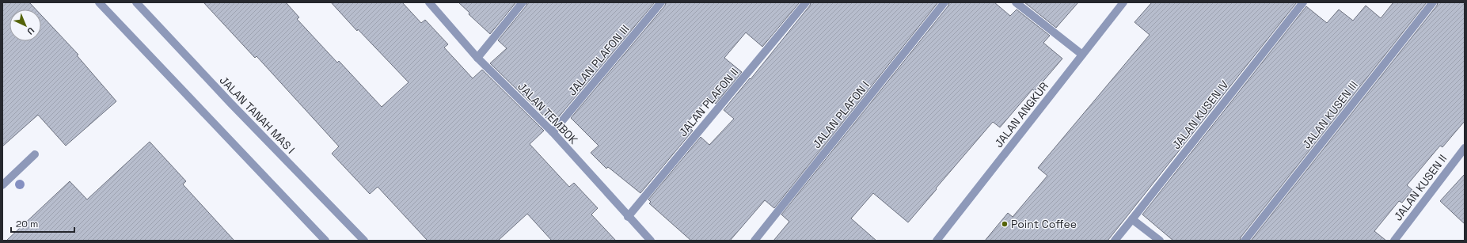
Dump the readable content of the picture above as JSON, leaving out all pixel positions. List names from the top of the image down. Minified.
{"streets":{"street":["JALAN PLAFON III","JALAN PLAFON II","JALAN TEMBOK","JALAN TANAH MAS I","JALAN PLAFON I","JALAN ANGKUR","JALAN KUSEN IV","JALAN KUSEN III","JALAN KUSEN II"]},"crossings":[["JALAN PLAFON III","JALAN TEMBOK"],["JALAN PLAFON II","JALAN TEMBOK"]],"places":["Point Coffee"],"scale_bar":"20 m","north":"bottom right"}
